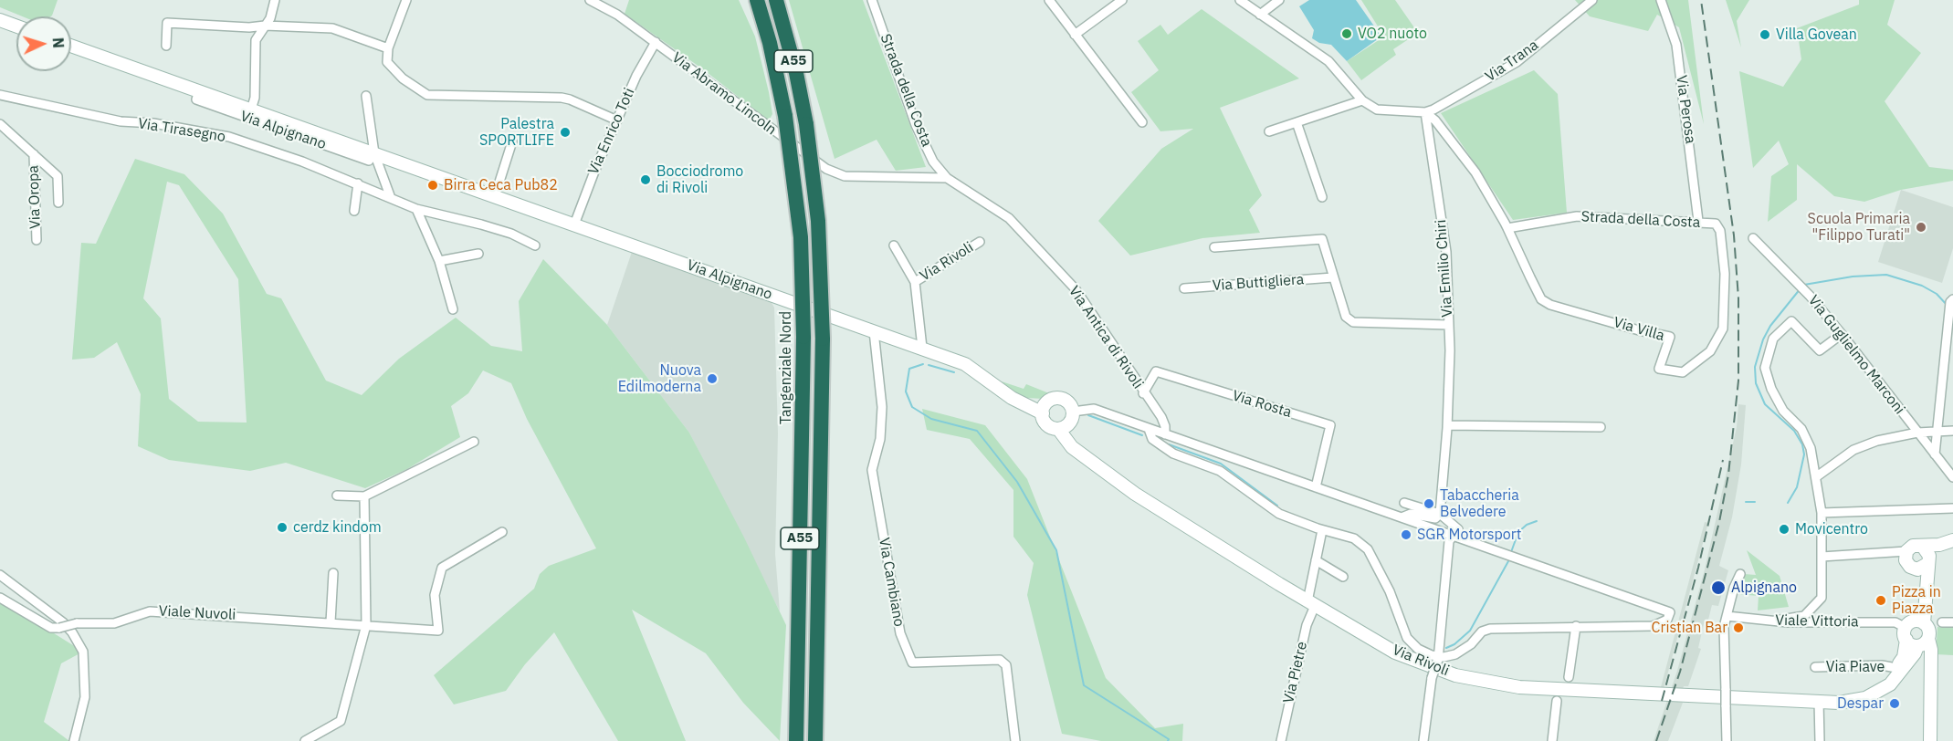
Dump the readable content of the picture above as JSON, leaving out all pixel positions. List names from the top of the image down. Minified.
{"streets":{"highway":["A55","Tangenziale Nord"],"street":["Via Trana","Strada della Costa","Via Abramo Lincoln","Via Perosa","Via Tirasegno","Via Alpignano","Via Enrico Toti","Via Oropa","Via Rivoli","Via Emilio Chiri","Via Buttigliera","Via Villa","Via Antica di Rivoli","Via Guglielmo Marconi","Via Rosta","Via Cambiano","Viale Nuvoli","Viale Vittoria","Via Piave","Via Pietre"]},"crossings":[["Via Trana","Via Emilio Chiri"],["Strada della Costa","Via Abramo Lincoln"],["Strada della Costa","Via Perosa"],["Strada della Costa","Via Villa"],["Strada della Costa","Via Antica di Rivoli"],["Via Abramo Lincoln","Via Enrico Toti"],["Via Abramo Lincoln","Via Antica di Rivoli"],["Via Alpignano","Via Enrico Toti"],["Via Alpignano","Via Rivoli"],["Via Alpignano","Via Cambiano"],["Via Rivoli","Via Emilio Chiri"],["Via Rivoli","Via Antica di Rivoli"],["Via Rivoli","Via Rosta"],["Via Rivoli","Viale Vittoria"],["Via Rivoli","Via Piave"],["Via Rivoli","Via Pietre"],["Via Antica di Rivoli","Via Rosta"]],"places":["VO2 nuoto","Villa Govean","Palestra SPORTLIFE","Bocciodromo di Rivoli","Birra Ceca Pub82","Scuola Primaria \"Filippo Turati\"","Nuova Edilmoderna","Tabaccheria Belvedere","cerdz kindom","Movicentro","SGR Motorsport","Alpignano","Pizza in Piazza","Cristian Bar","Despar"],"north":"right"}
